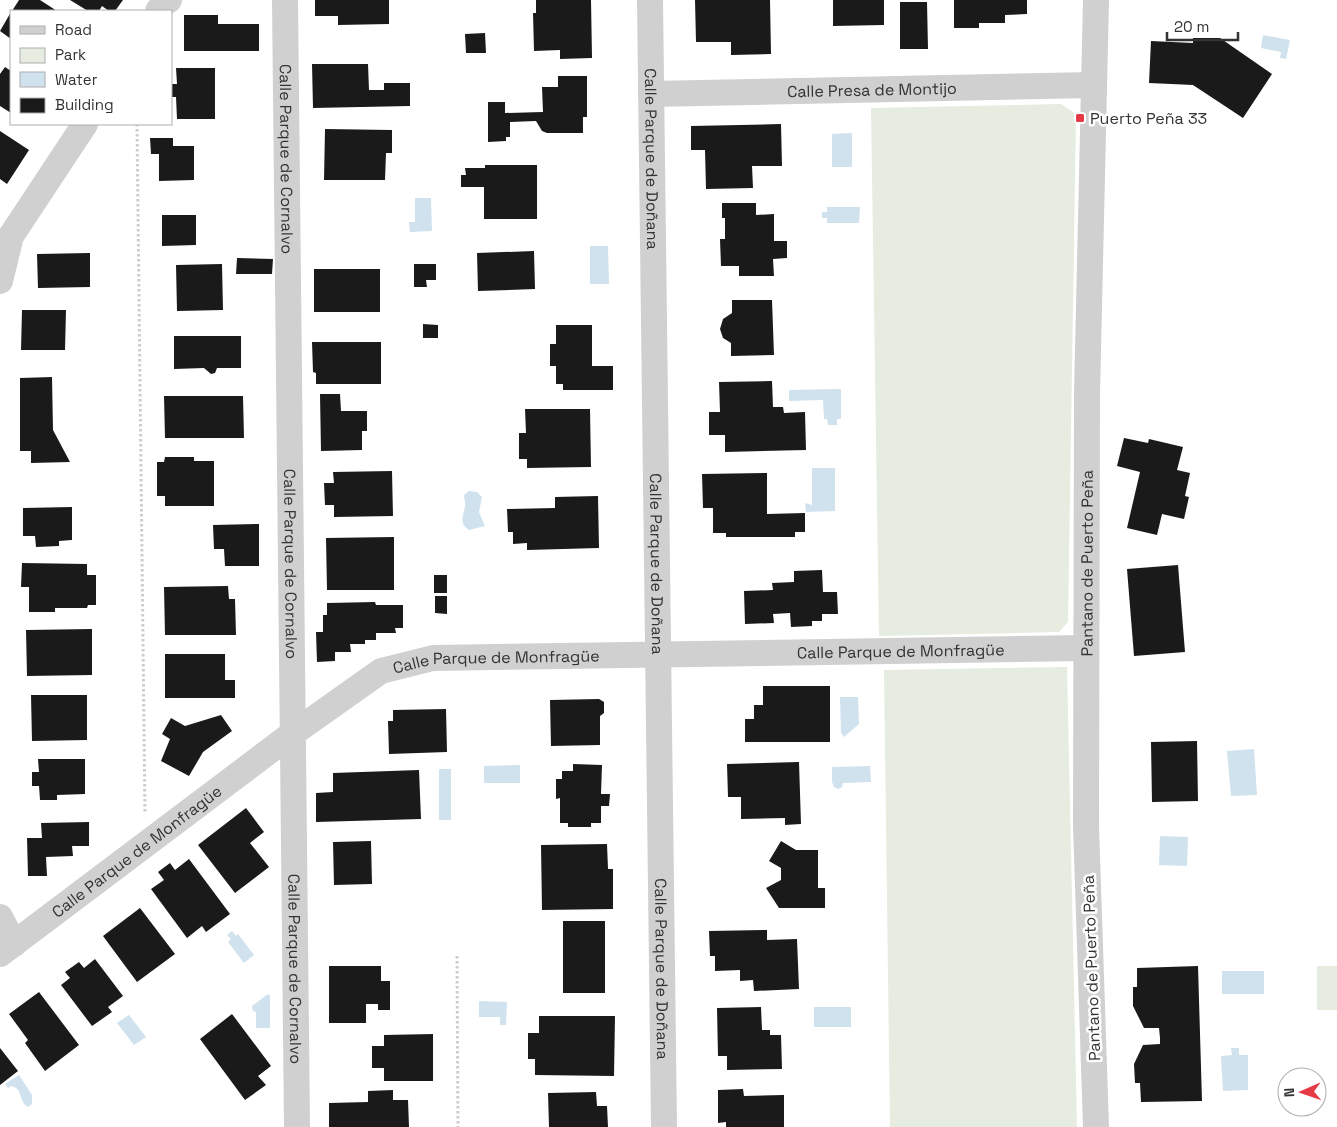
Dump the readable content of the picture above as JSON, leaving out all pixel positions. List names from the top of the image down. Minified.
{"streets":{"street":["Calle Presa de Montijo","Calle Parque de Cornalvo","Calle Parque de Doñana","Pantano de Puerto Peña","Calle Parque de Monfragüe"]},"crossings":[["Calle Presa de Montijo","Calle Parque de Doñana"],["Calle Presa de Montijo","Pantano de Puerto Peña"],["Calle Parque de Cornalvo","Calle Parque de Monfragüe"],["Calle Parque de Doñana","Calle Parque de Monfragüe"],["Pantano de Puerto Peña","Calle Parque de Monfragüe"]],"places":{"transit":["Puerto Peña 33"]},"legend":["Road","Park","Water","Building"],"scale_bar":"20 m","north":"left"}
